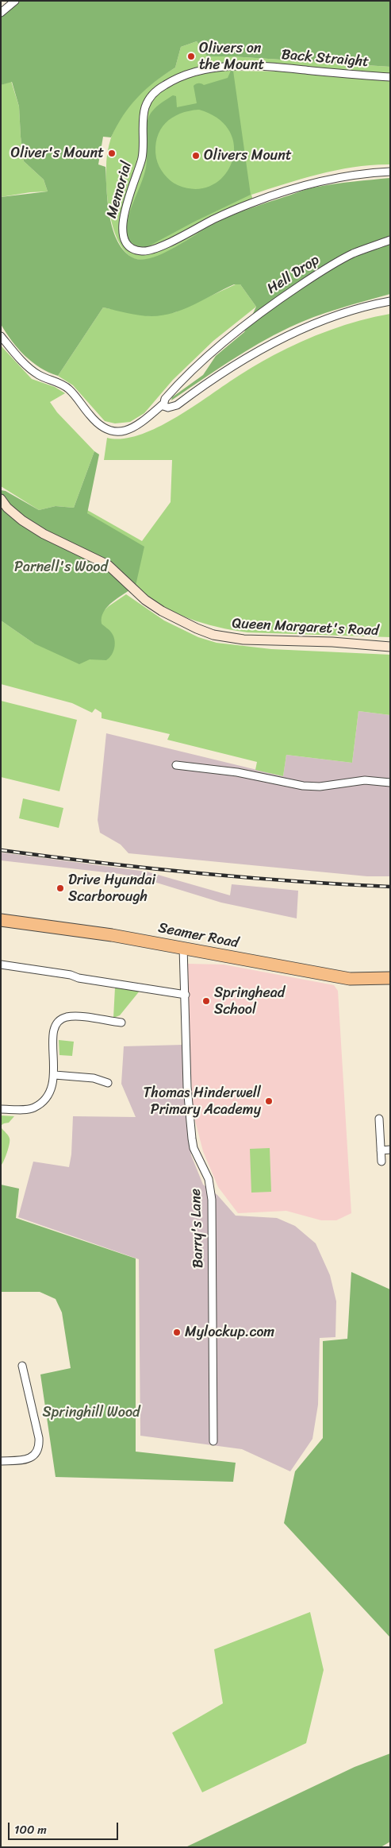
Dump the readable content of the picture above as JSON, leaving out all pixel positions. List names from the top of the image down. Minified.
{"streets":{"highway":["Seamer Road"],"main road":["Queen Margaret's Road"],"street":["Back Straight","Memorial","Hell Drop","Barry's Lane"]},"crossings":[["Back Straight","Memorial"],["Seamer Road","Barry's Lane"]],"parks":["Parnell's Wood","Springhill Wood"],"places":["Olivers on the Mount","Oliver's Mount","Olivers Mount","Drive Hyundai Scarborough","Springhead School","Thomas Hinderwell Primary Academy","Mylockup.com"],"scale_bar":"100 m"}
